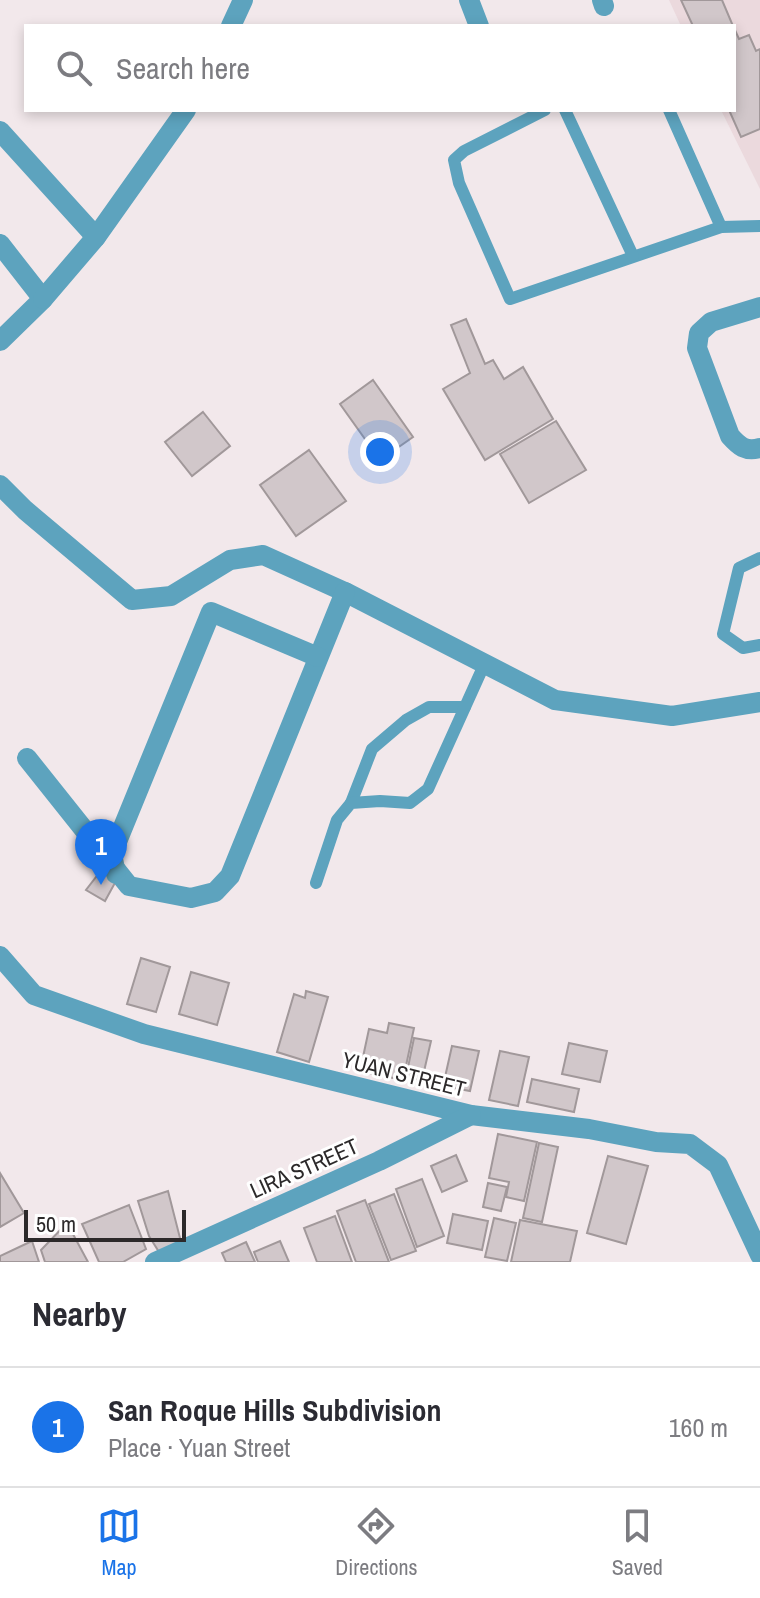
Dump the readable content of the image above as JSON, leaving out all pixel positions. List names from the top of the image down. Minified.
{"streets":{"street":["YUAN STREET","LIRA STREET"]},"crossings":[["YUAN STREET","LIRA STREET"]],"scale_bar":"50 m","page":{"search":"Search here","pins":"1","scale":"50 m","heading":"Nearby","list":[{"mark":"1","name":"San Roque Hills Subdivision","note":"Place · Yuan Street","value":"160 m"}],"nav":["Map","Directions","Saved"]}}
